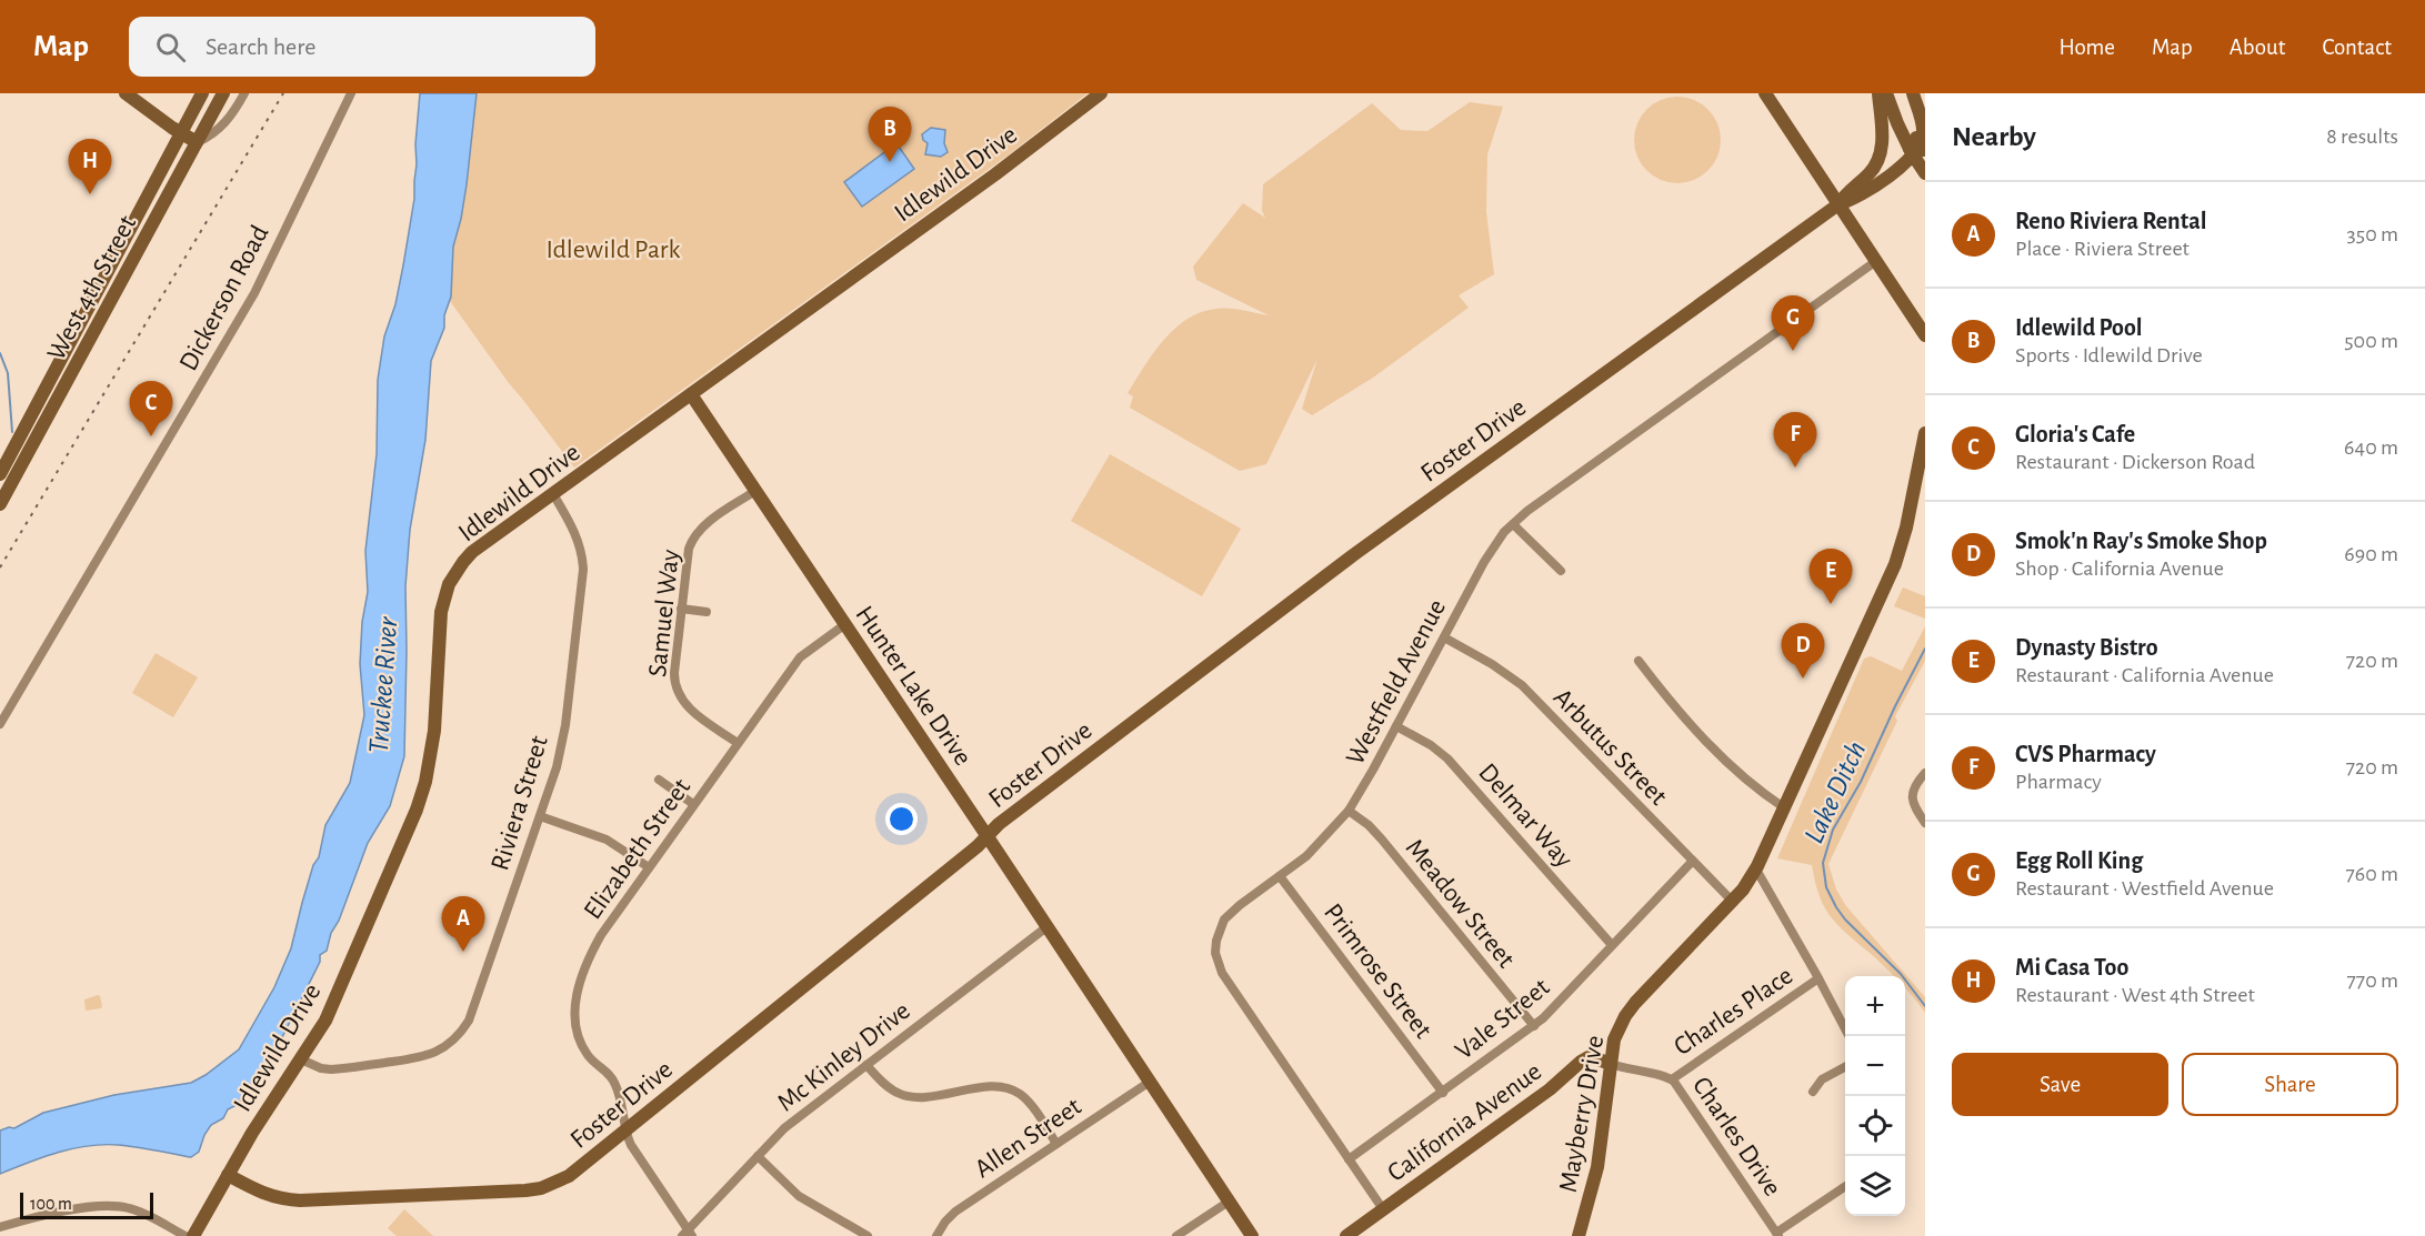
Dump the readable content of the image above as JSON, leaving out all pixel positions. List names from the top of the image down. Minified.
{"streets":{"street":["Idlewild Drive","West 4th Street","Dickerson Road","Foster Drive","Samuel Way","Westfield Avenue","Hunter Lake Drive","Arbutus Street","Riviera Street","Delmar Way","Elizabeth Street","Meadow Street","Primrose Street","Charles Place","Vale Street","Mc Kinley Drive","Mayberry Drive","California Avenue","Charles Drive","Allen Street"]},"crossings":[["Idlewild Drive","Foster Drive"],["Idlewild Drive","Hunter Lake Drive"],["Idlewild Drive","Riviera Street"],["Foster Drive","Hunter Lake Drive"],["Foster Drive","Elizabeth Street"],["Samuel Way","Hunter Lake Drive"],["Samuel Way","Elizabeth Street"],["Westfield Avenue","Arbutus Street"],["Westfield Avenue","Delmar Way"],["Westfield Avenue","Meadow Street"],["Westfield Avenue","Primrose Street"],["Westfield Avenue","Vale Street"],["Westfield Avenue","California Avenue"],["Hunter Lake Drive","Elizabeth Street"],["Hunter Lake Drive","Mc Kinley Drive"],["Hunter Lake Drive","Allen Street"],["Arbutus Street","Vale Street"],["Arbutus Street","Mayberry Drive"],["Delmar Way","Vale Street"],["Elizabeth Street","Mc Kinley Drive"],["Meadow Street","Vale Street"],["Primrose Street","Vale Street"],["Charles Place","Charles Drive"],["Mayberry Drive","California Avenue"],["Mayberry Drive","Charles Drive"],["California Avenue","Charles Drive"]],"water":["Truckee River","Lake Ditch"],"parks":["Idlewild Park"],"scale_bar":"100 m","page":{"header":"Map","search":"Search here","nav":["Home","Map","About","Contact"],"heading":["Nearby","8 results"],"pins":["B","H","G","C","F","E","D","A"],"list":[{"mark":"A","name":"Reno Riviera Rental","note":"Place · Riviera Street","value":"350 m"},{"mark":"B","name":"Idlewild Pool","note":"Sports · Idlewild Drive","value":"500 m"},{"mark":"C","name":"Gloria's Cafe","note":"Restaurant · Dickerson Road","value":"640 m"},{"mark":"D","name":"Smok'n Ray's Smoke Shop","note":"Shop · California Avenue","value":"690 m"},{"mark":"E","name":"Dynasty Bistro","note":"Restaurant · California Avenue","value":"720 m"},{"mark":"F","name":"CVS Pharmacy","note":"Pharmacy","value":"720 m"},{"mark":"G","name":"Egg Roll King","note":"Restaurant · Westfield Avenue","value":"760 m"},{"mark":"H","name":"Mi Casa Too","note":"Restaurant · West 4th Street","value":"770 m"}],"map_buttons":["+","−"],"buttons":["Save","Share"],"scale":"100 m"}}
